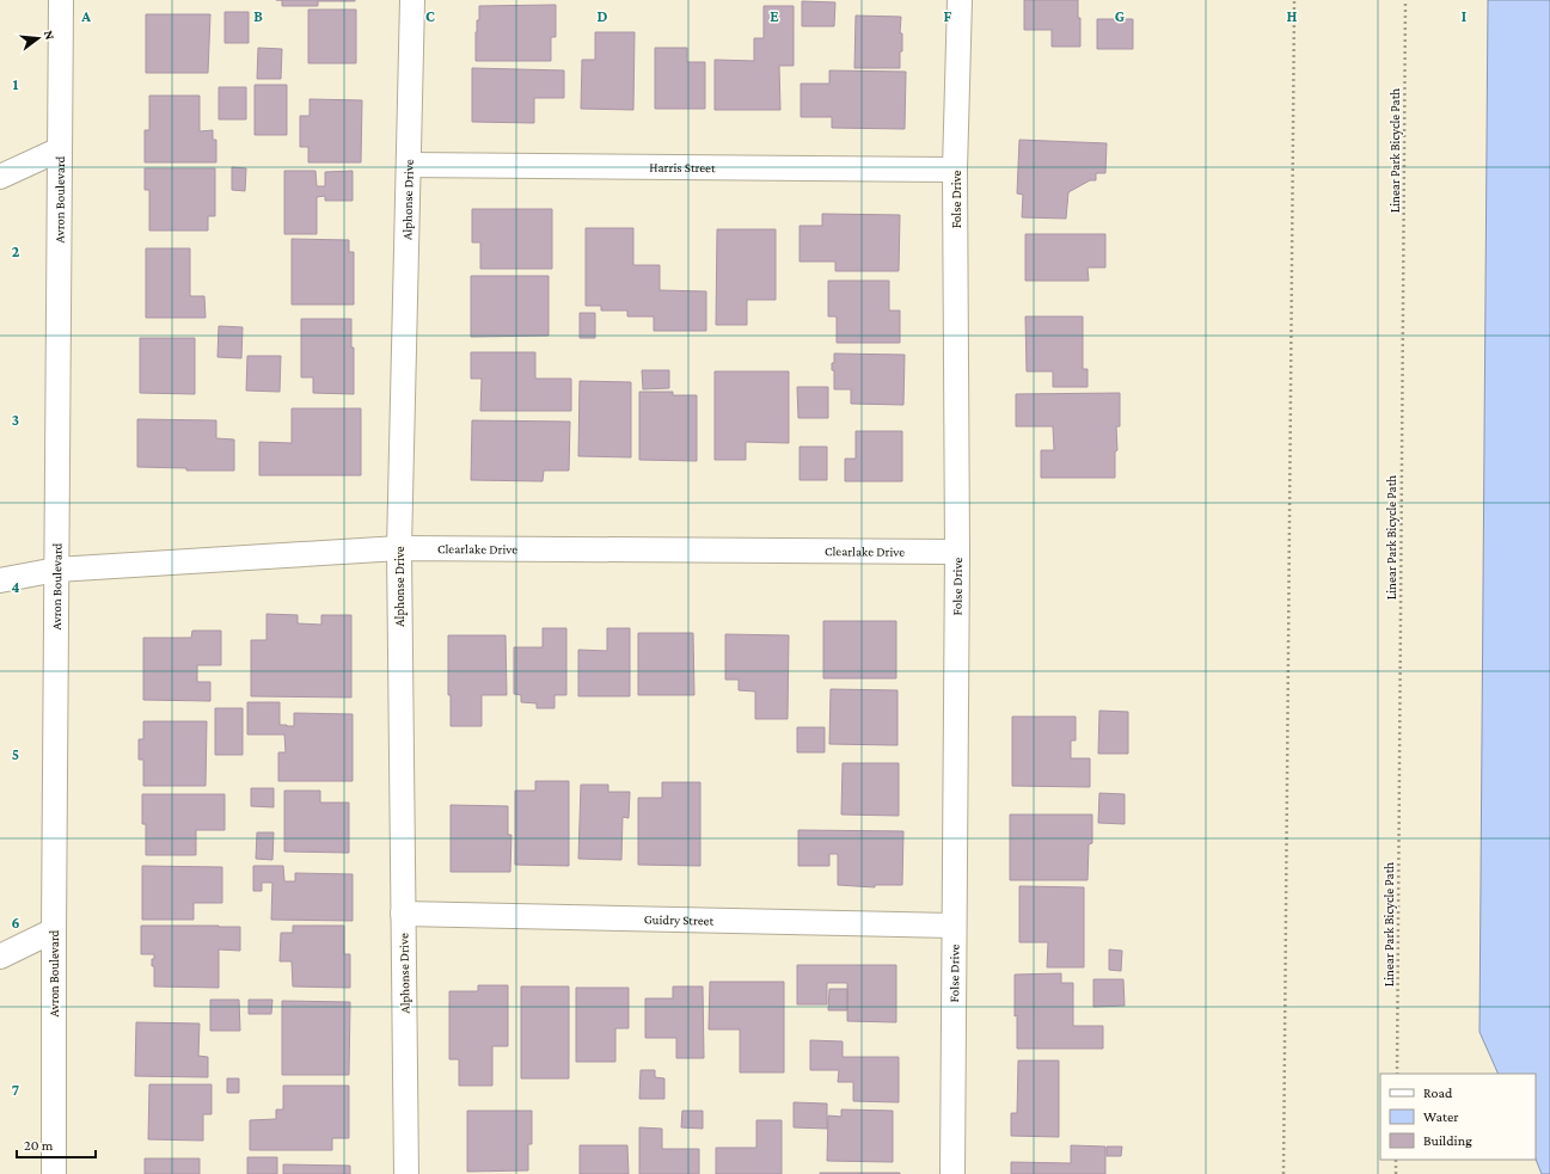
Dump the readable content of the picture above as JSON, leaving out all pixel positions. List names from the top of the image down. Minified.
{"streets":{"street":["Harris Street","Folse Drive","Avron Boulevard","Alphonse Drive","Clearlake Drive","Guidry Street"],"path":["Linear Park Bicycle Path"]},"crossings":[["Harris Street","Folse Drive"],["Harris Street","Alphonse Drive"],["Folse Drive","Clearlake Drive"],["Folse Drive","Guidry Street"],["Avron Boulevard","Clearlake Drive"],["Alphonse Drive","Clearlake Drive"],["Alphonse Drive","Guidry Street"]],"legend":["Road","Water","Building"],"scale_bar":"20 m","north":"right","grid":{"columns":["A","B","C","D","E","F","G","H","I"],"rows":["1","2","3","4","5","6","7"]}}
